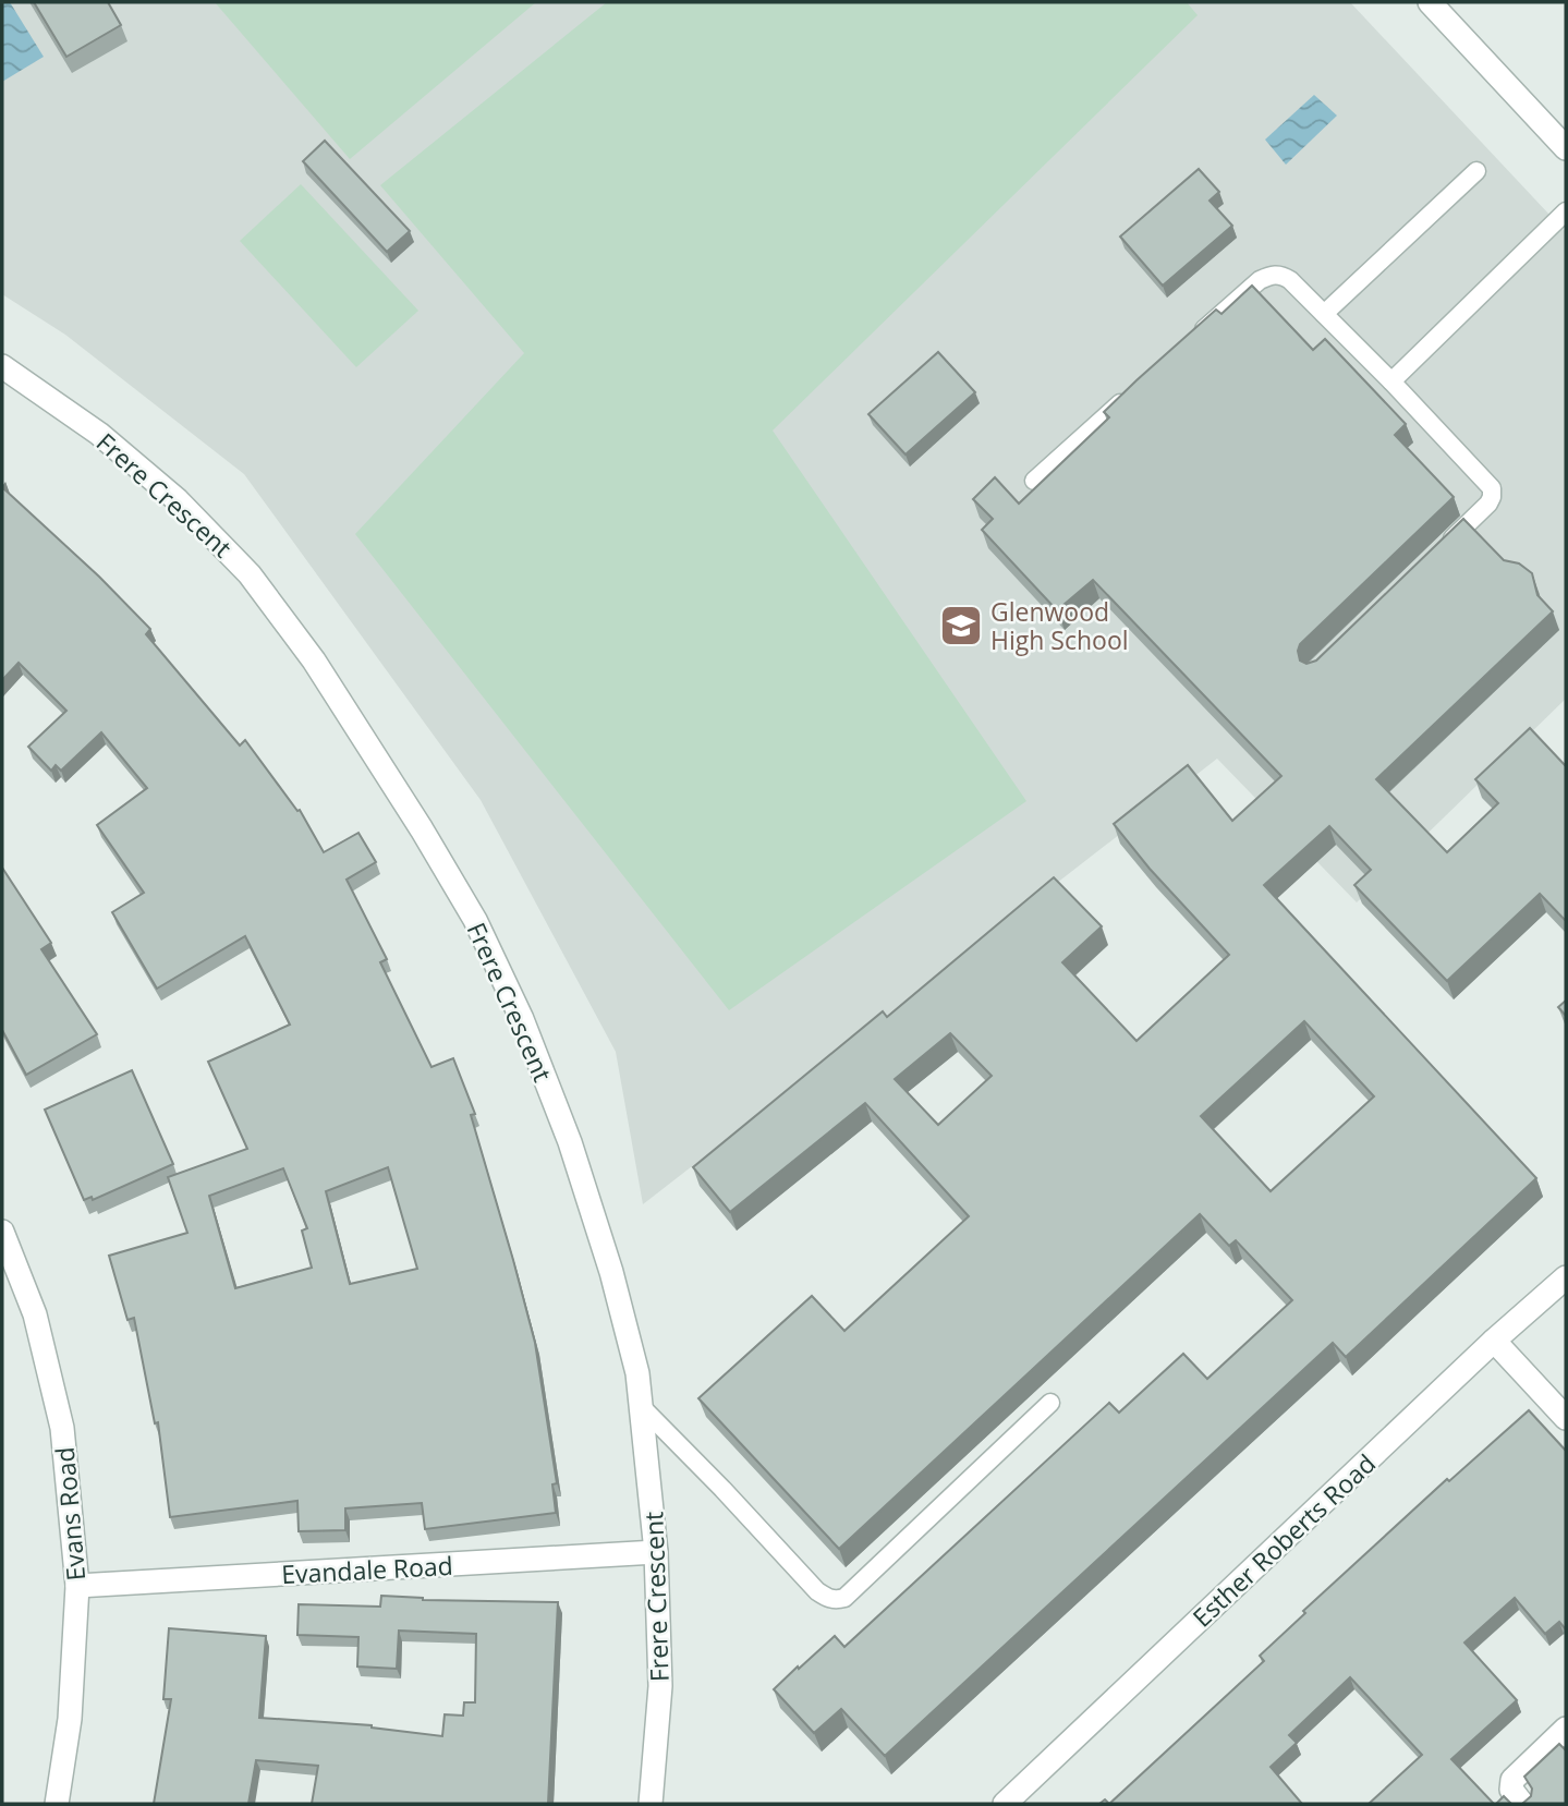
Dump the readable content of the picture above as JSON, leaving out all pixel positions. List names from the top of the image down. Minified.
{"streets":{"street":["Frere Crescent","Evans Road","Esther Roberts Road","Evandale Road"]},"crossings":[["Frere Crescent","Evandale Road"],["Evans Road","Evandale Road"]],"places":{"school or university":["Glenwood High School"]}}
